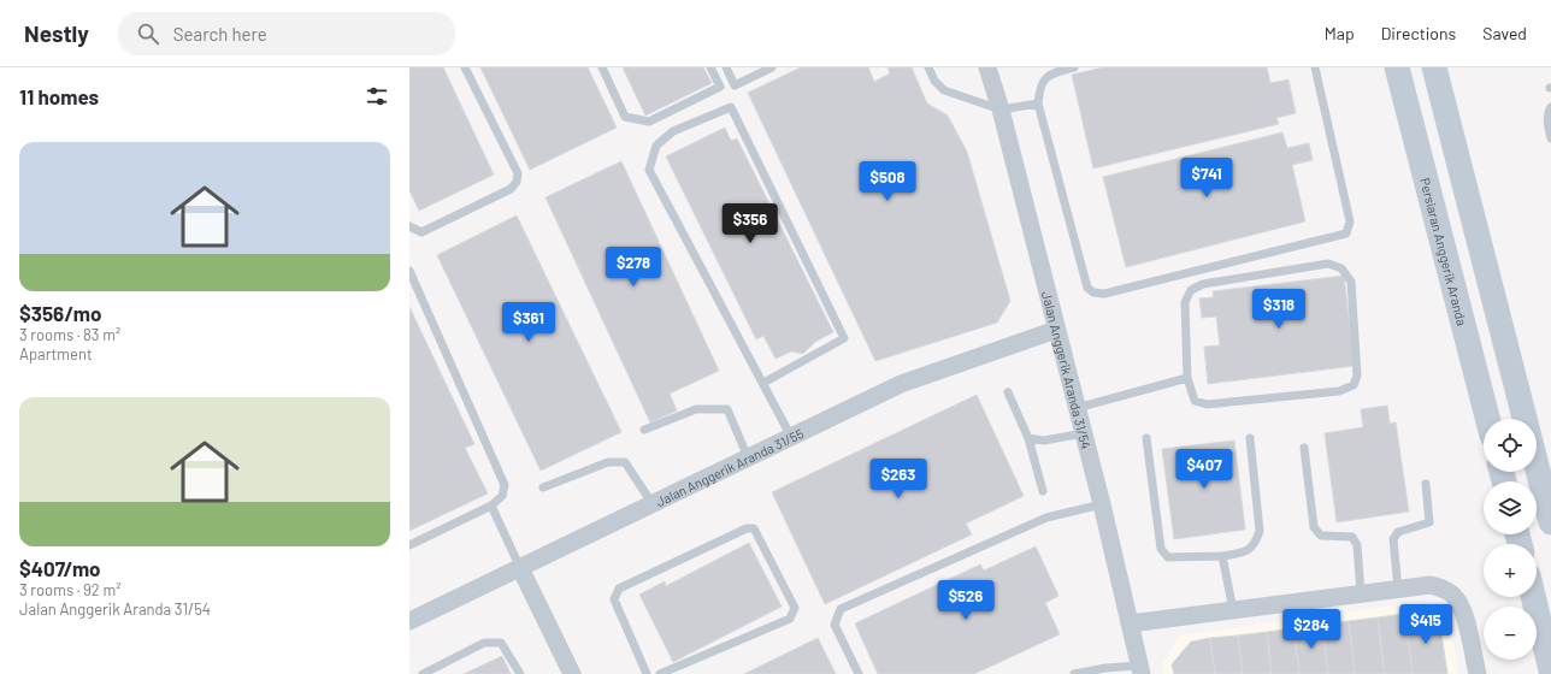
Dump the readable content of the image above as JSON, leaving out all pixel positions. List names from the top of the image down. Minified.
{"streets":{"main road":["Persiaran Anggerik Aranda"],"street":["Jalan Anggerik Aranda 31/54","Jalan Anggerik Aranda 31/55"]},"crossings":[["Jalan Anggerik Aranda 31/54","Jalan Anggerik Aranda 31/55"]],"page":{"header":"Nestly","search":"Search here","nav":["Map","Directions","Saved"],"heading":"11 homes","list":[{"name":"$356/mo","note":"3 rooms · 83 m² · Apartment"},{"name":"$407/mo","note":"3 rooms · 92 m² · Jalan Anggerik Aranda 31/54"}],"price":["$741","$508","$356","$278","$318","$361","$407","$263","$526","$415","$284"],"map_buttons":["+","−"]}}
